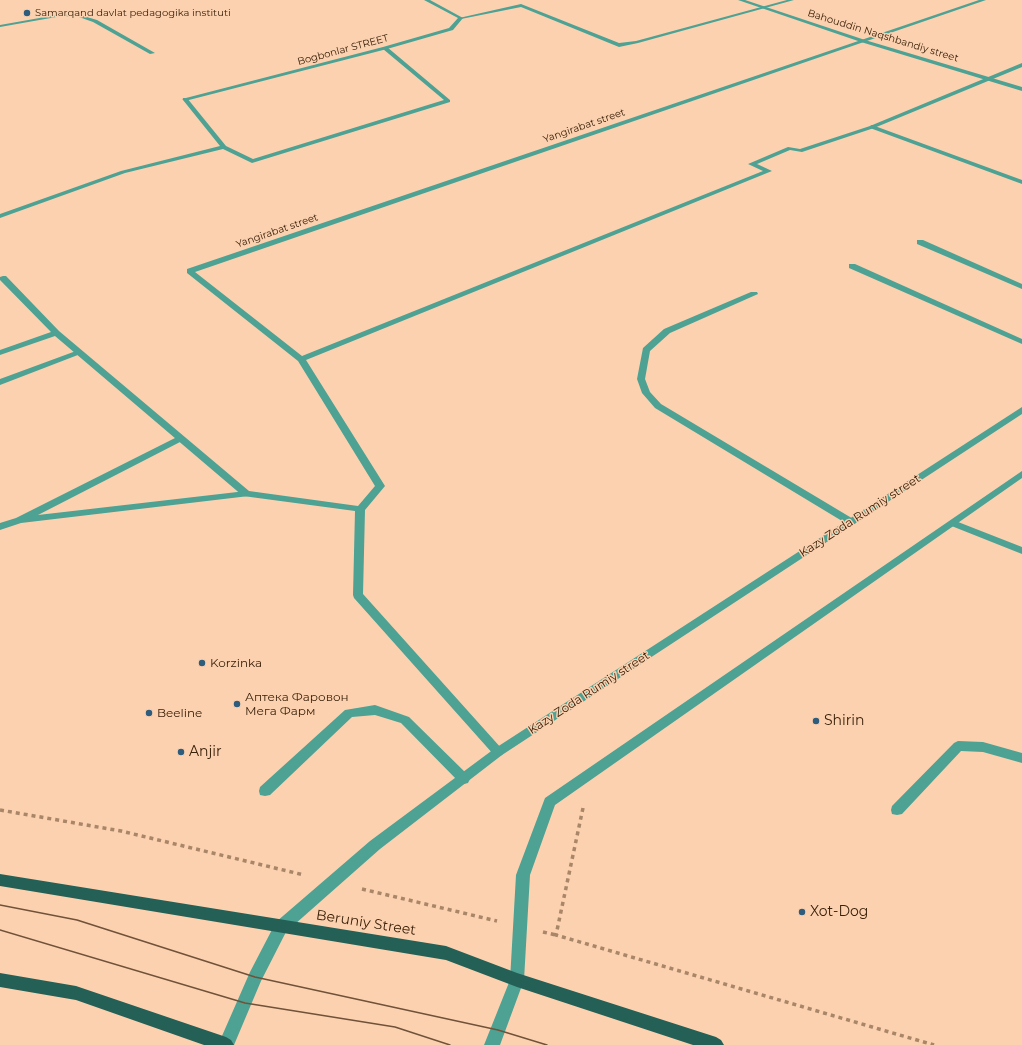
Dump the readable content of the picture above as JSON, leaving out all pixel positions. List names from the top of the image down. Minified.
{"streets":{"main road":["Beruniy Street"],"street":["Bahouddin Naqshbandiy street","Bogbonlar STREET","Kazy Zoda Rumiy street"]},"crossings":[["Kazy Zoda Rumiy street","Beruniy Street"]],"places":["Samarqand davlat pedagogika instituti","Korzinka","Аптека Фаровон Мега Фарм","Beeline","Shirin","Anjir","Xot-Dog"]}
